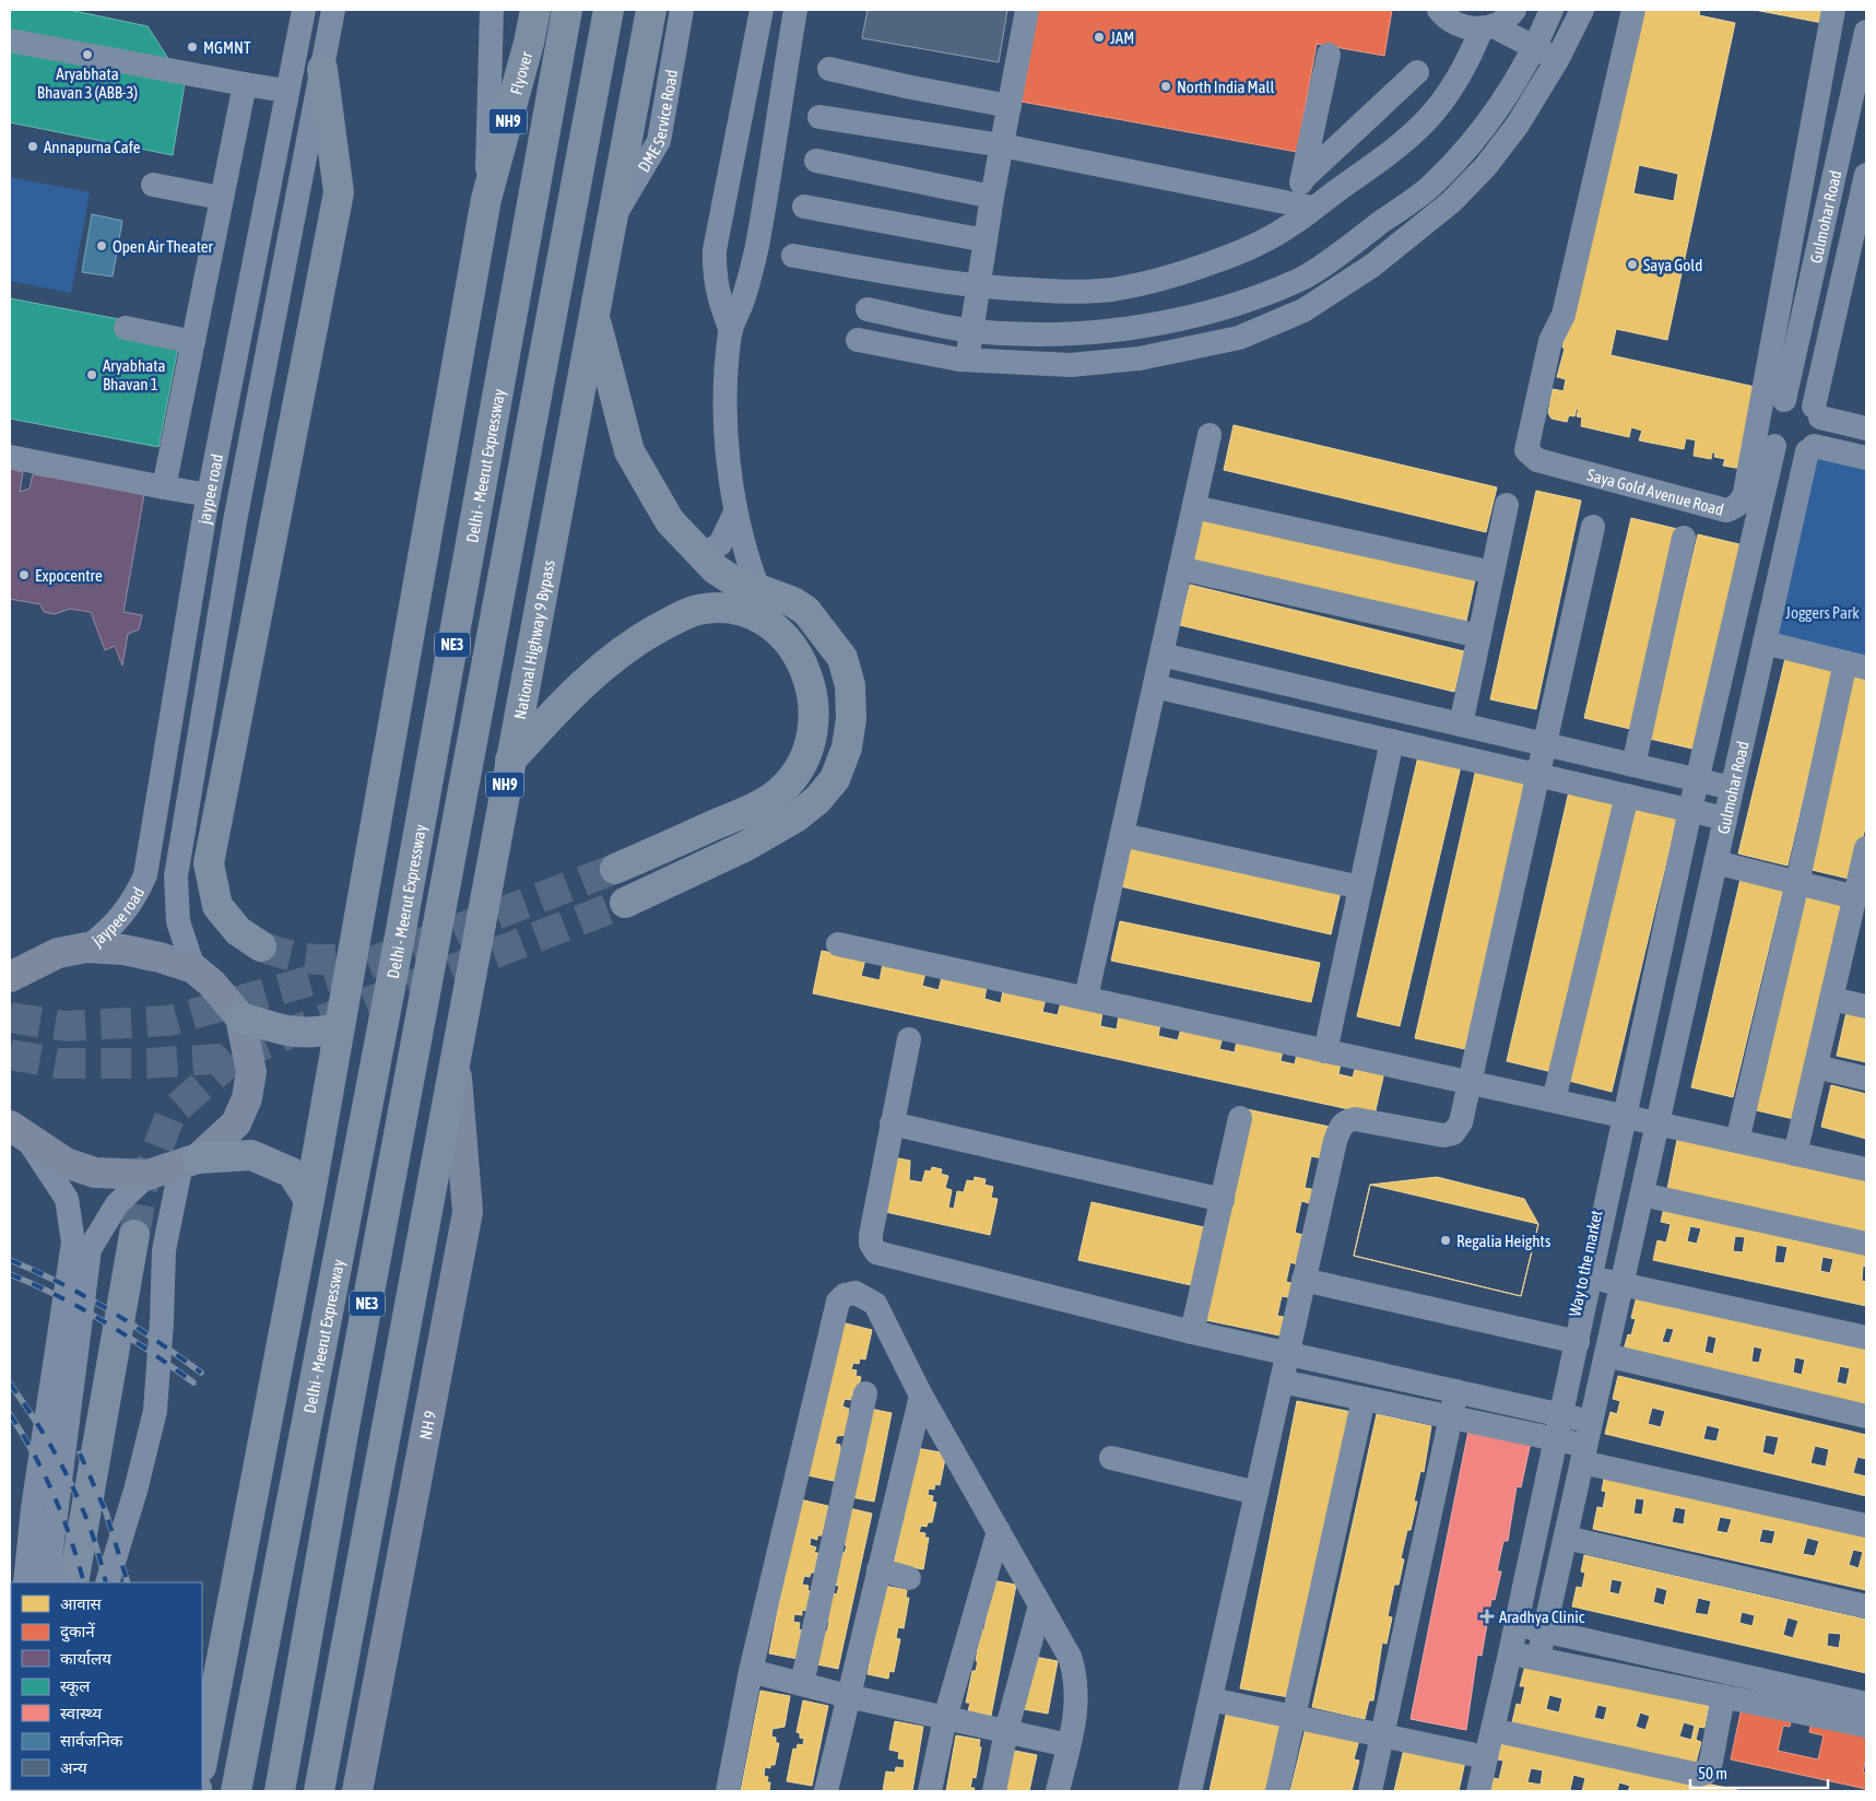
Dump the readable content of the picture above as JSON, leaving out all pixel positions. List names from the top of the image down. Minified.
{"streets":{"highway":["Flyover","NH9","Delhi - Meerut Expressway","National Highway 9 Bypass","NE3"],"main road":["NH 9"],"street":["DME Service Road","Gulmohar Road","jaypee road","Saya Gold Avenue Road","Way to the market"]},"crossings":[["DME Service Road","NH9"],["DME Service Road","National Highway 9 Bypass"],["NH9","National Highway 9 Bypass"],["NH9","NH 9"],["National Highway 9 Bypass","NH 9"]],"parks":["Joggers Park"],"places":{"other":["JAM","MGMNT","Aryabhata Bhavan 3 (ABB-3)","North India Mall","Annapurna Cafe","Open Air Theater","Saya Gold","Aryabhata Bhavan 1","Expocentre","Regalia Heights"],"health":["Aradhya Clinic"]},"legend":["आवास","दुकानें","कार्यालय","स्कूल","स्वास्थ्य","सार्वजनिक","अन्य"],"scale_bar":"50 m"}
